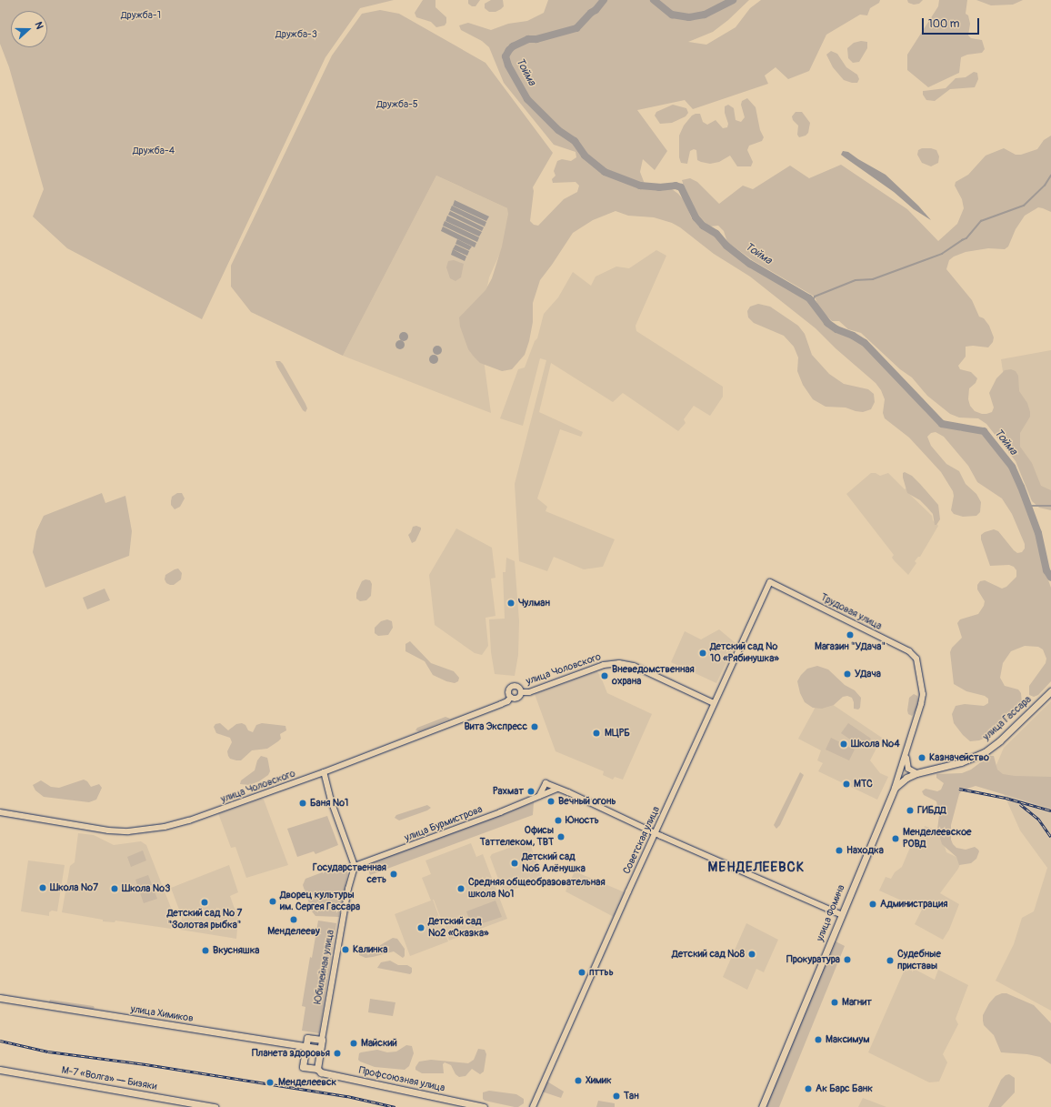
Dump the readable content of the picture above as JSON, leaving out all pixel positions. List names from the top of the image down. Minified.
{"streets":{"main road":["улица Гассара","улица Фомина","улица Химиков","М-7 «Волга» — Бизяки","Профсоюзная улица"],"street":["Трудовая улица","улица Чоловского","улица Бурмистрова","Советская улица","Юбилейная улица"]},"crossings":[["Трудовая улица","Советская улица"],["улица Чоловского","Советская улица"],["улица Гассара","улица Фомина"],["улица Бурмистрова","Юбилейная улица"],["улица Химиков","Профсоюзная улица"]],"districts":["МЕНДЕЛЕЕВСК"],"water":["Тойма"],"parks":["Дружба-1","Дружба-3","Дружба-5","Дружба-4"],"places":["Чулман","Магазин \"УДача\"","Детский сад № 10 «Рябинушка»","УДача","Вневедомственная охрана","Вита Экспресс","МЦРБ","Школа №4","Казначейство","МТС","Рахмат","Вечный огонь","Баня №1","ГИБДД","Юность","Офисы Таттелеком, ТВТ","Менделеевское РОВД","Находка","Детский сад №6 Алёнушка","Государственная сеть","Школа №7","Школа №3","Средняя общеобразовательная школа №1","Дворец культуры им. Сергея Гассара","Детский сад № 7 \"Золотая рыбка\"","Администрация","Менделееву","Детский сад №2 «Сказка»","Калинка","Вкусняшка","Детский сад №8","Прокуратура","Судебные приставы","пттьь","Магнит","Максимум","Майский","Планета здоровья","Химик","Менделеевск","Ак Барс Банк","Тан"],"scale_bar":"100 m","north":"right"}
